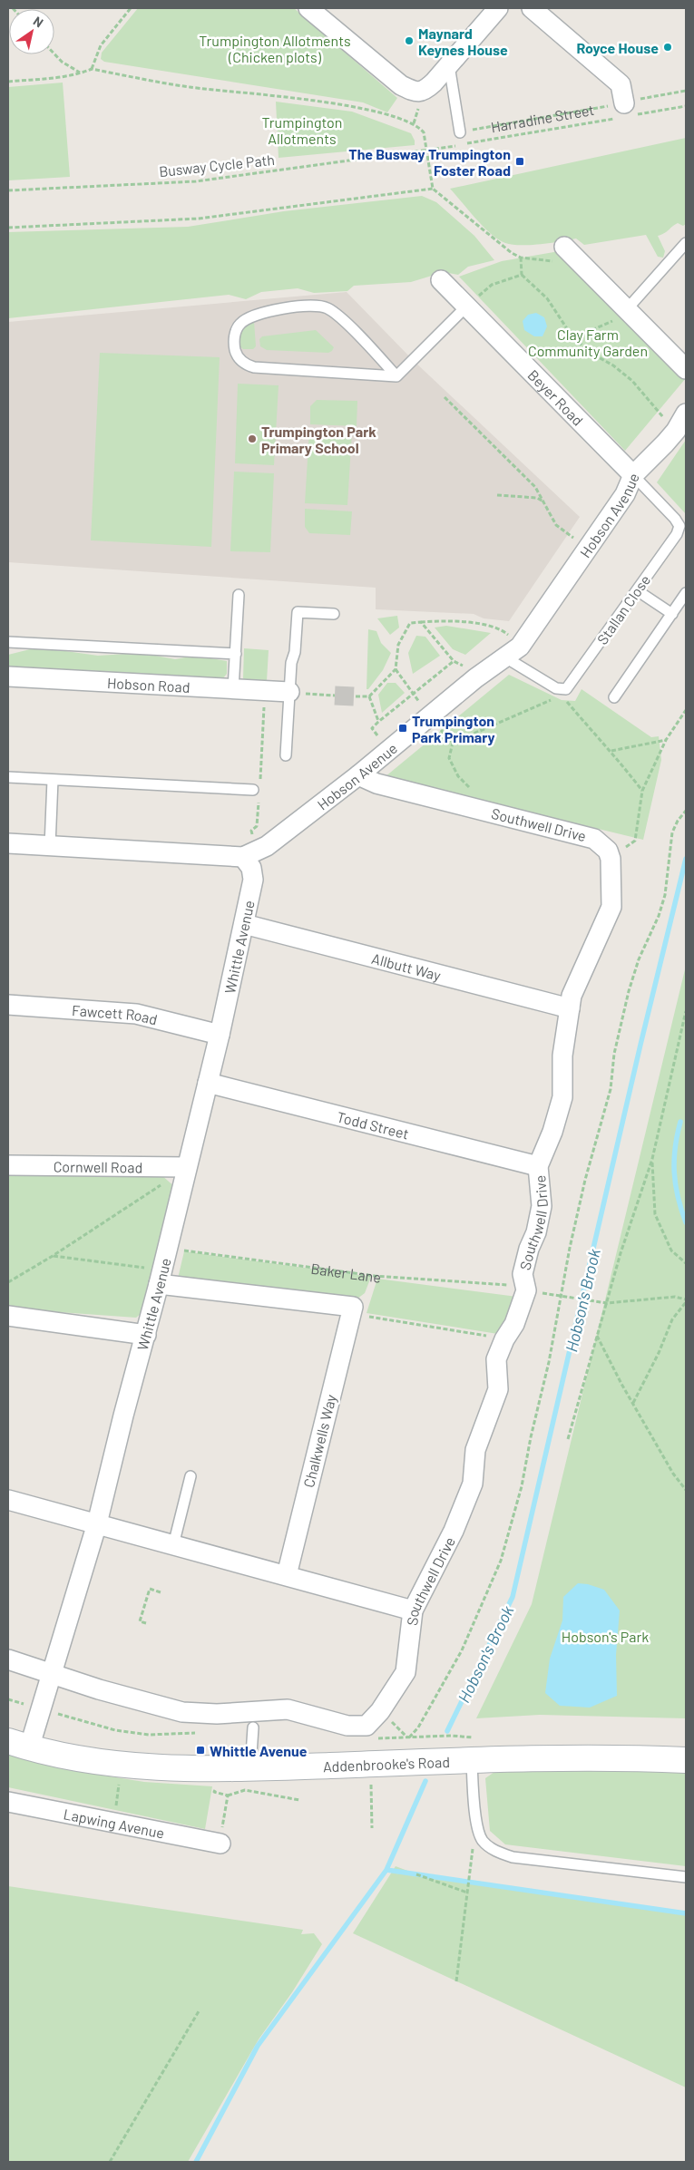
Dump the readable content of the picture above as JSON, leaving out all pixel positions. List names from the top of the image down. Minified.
{"streets":{"street":["Beyer Road","Hobson Avenue","Hobson Road","Southwell Drive","Whittle Avenue","Allbutt Way","Fawcett Road","Todd Street","Cornwell Road","Chalkwells Way","Addenbrooke's Road","Lapwing Avenue"],"lane":["Stallan Close"],"path":["Harradine Street","Busway Cycle Path","Baker Lane"]},"crossings":[["Harradine Street","Busway Cycle Path"],["Beyer Road","Hobson Avenue"],["Beyer Road","Stallan Close"],["Hobson Avenue","Stallan Close"],["Hobson Avenue","Southwell Drive"],["Hobson Avenue","Whittle Avenue"],["Southwell Drive","Whittle Avenue"],["Southwell Drive","Allbutt Way"],["Southwell Drive","Todd Street"],["Southwell Drive","Baker Lane"],["Whittle Avenue","Allbutt Way"],["Whittle Avenue","Fawcett Road"],["Whittle Avenue","Todd Street"],["Whittle Avenue","Cornwell Road"],["Whittle Avenue","Baker Lane"],["Whittle Avenue","Addenbrooke's Road"]],"water":["Hobson's Brook"],"parks":["Trumpington Allotments (Chicken plots)","Trumpington Allotments","Clay Farm Community Garden","Hobson's Park"],"places":{"other":["Maynard Keynes House","Royce House","Trumpington Park Primary School"],"transit":["The Busway Trumpington Foster Road","Trumpington Park Primary","Whittle Avenue"]},"north":"top right"}
